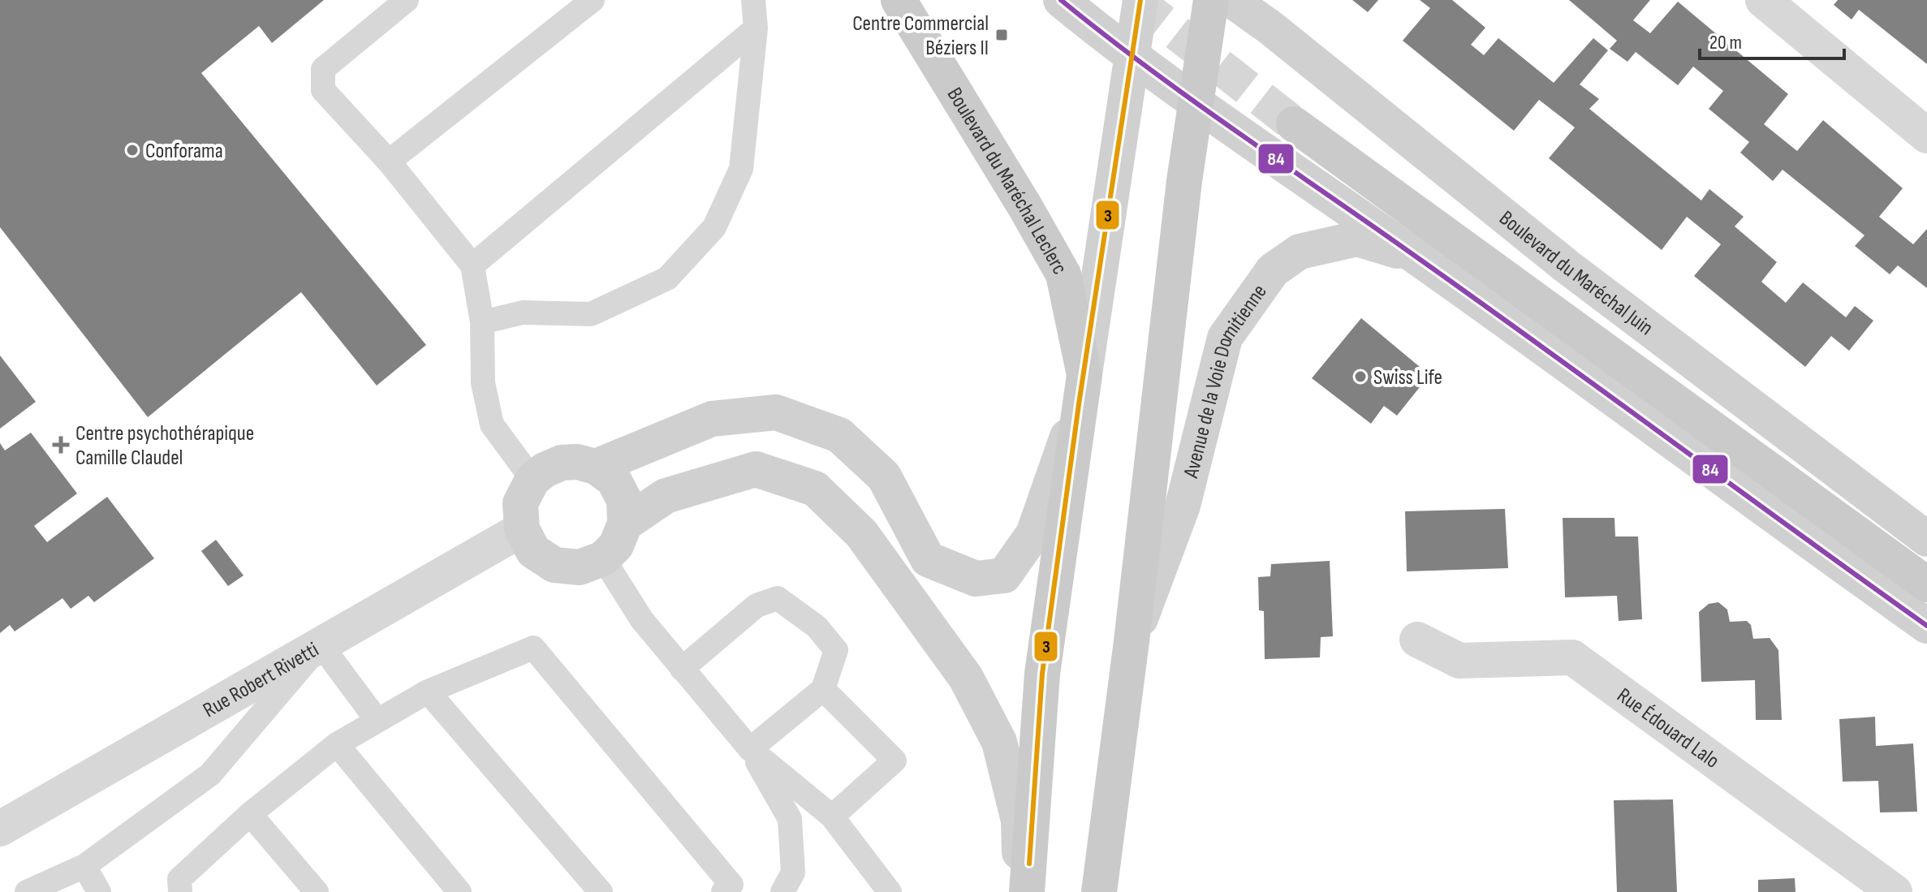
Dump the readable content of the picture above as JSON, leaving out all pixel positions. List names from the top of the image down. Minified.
{"streets":{"main road":["Boulevard du Maréchal Leclerc","Boulevard du Maréchal Juin","Avenue de la Voie Domitienne"],"street":["Rue Robert Rivetti","Rue Édouard Lalo"]},"places":{"transit":["Centre Commercial Béziers II"],"other":["Conforama","Swiss Life"],"health":["Centre psychothérapique Camille Claudel"]},"lines":["transit line 84","transit line 3"],"scale_bar":"20 m"}
